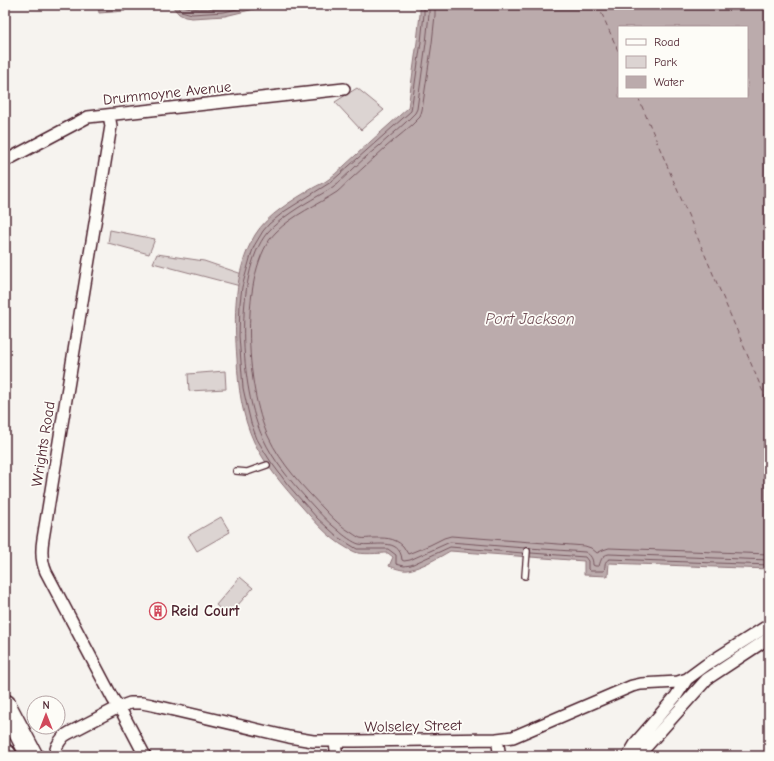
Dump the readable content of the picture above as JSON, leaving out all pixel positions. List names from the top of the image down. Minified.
{"streets":{"street":["Drummoyne Avenue","Wrights Road","Wolseley Street"]},"crossings":[["Drummoyne Avenue","Wrights Road"],["Wrights Road","Wolseley Street"]],"water":["Port Jackson"],"places":{"building":["Reid Court"]},"legend":["Road","Park","Water"],"north":"top"}
